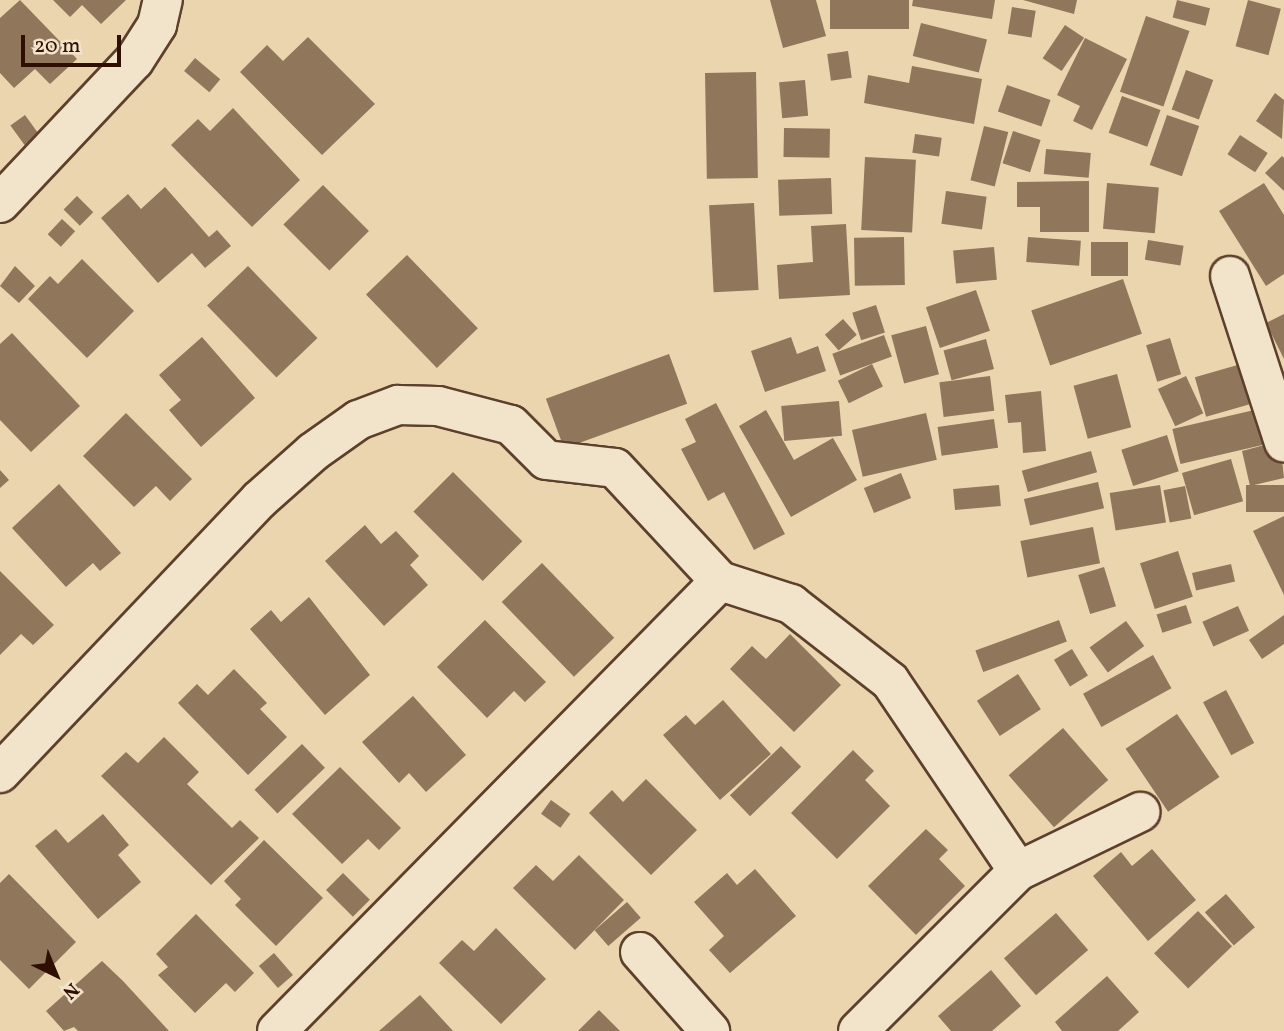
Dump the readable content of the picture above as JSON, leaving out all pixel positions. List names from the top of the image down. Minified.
{"scale_bar":"20 m","north":"bottom right"}
